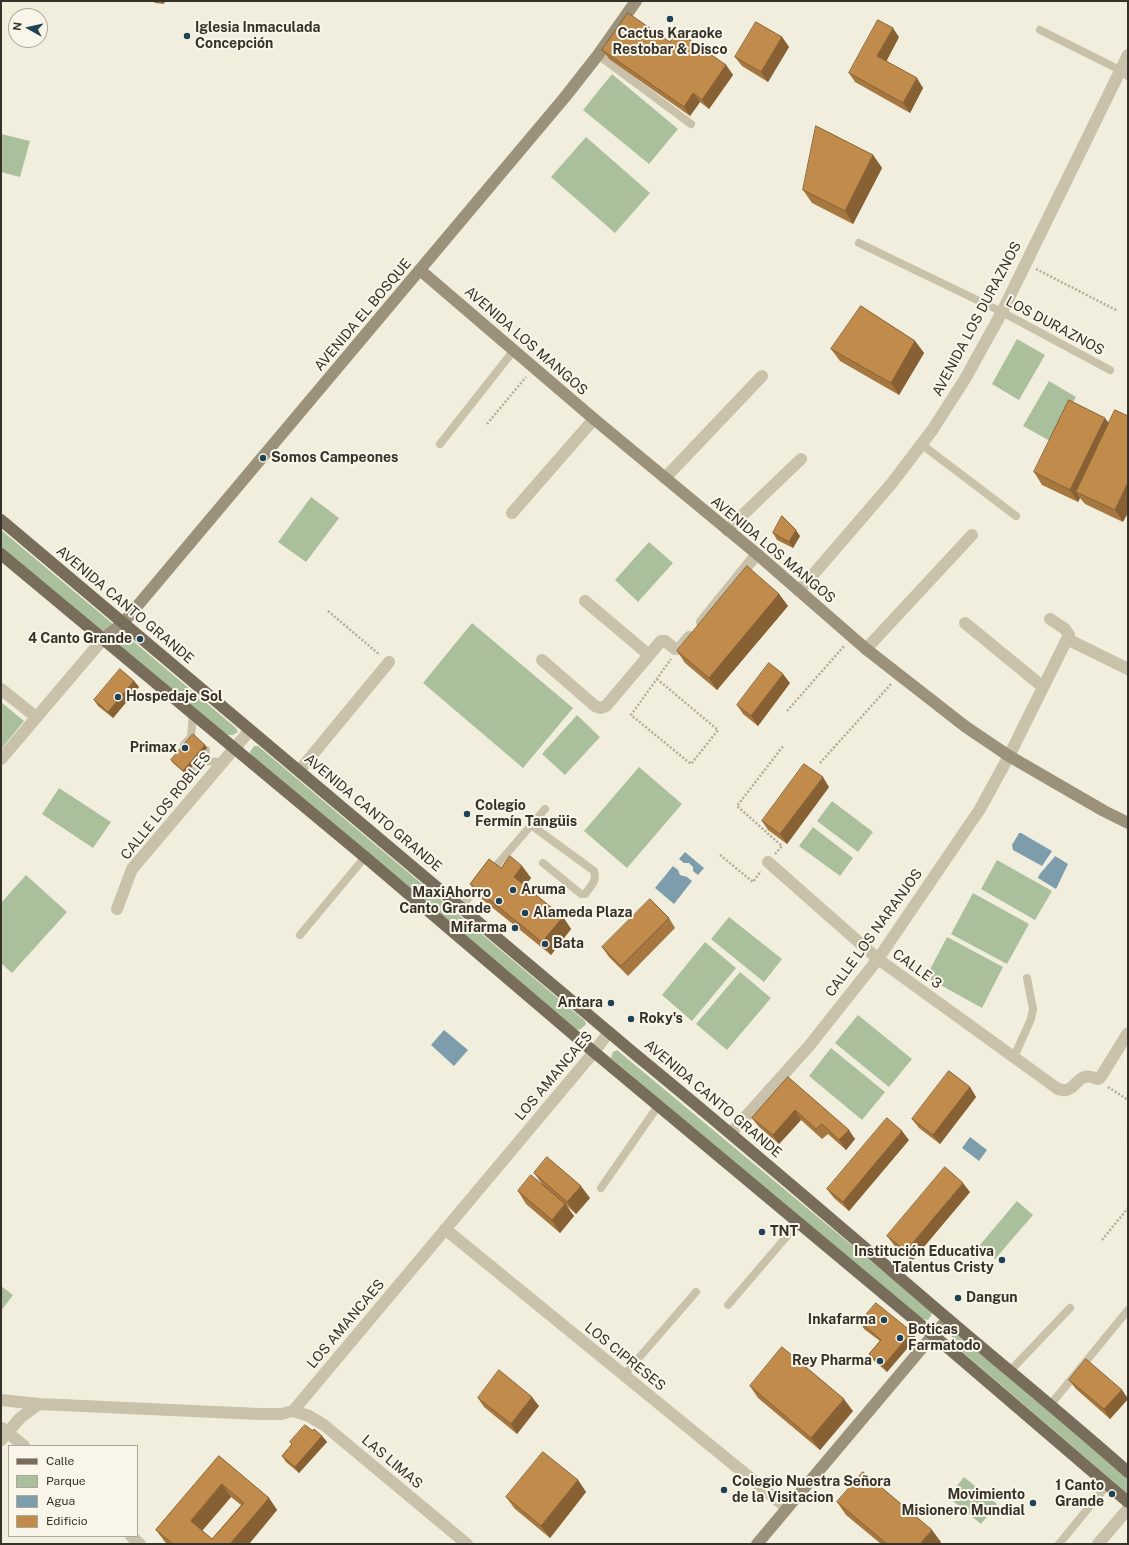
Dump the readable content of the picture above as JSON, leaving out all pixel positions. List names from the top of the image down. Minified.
{"streets":{"main road":["AVENIDA CANTO GRANDE"],"street":["AVENIDA EL BOSQUE","AVENIDA LOS DURAZNOS","AVENIDA LOS MANGOS","CALLE LOS ROBLES","CALLE LOS NARANJOS","CALLE 3","LOS AMANCAES","LOS CIPRESES","LAS LIMAS"],"lane":["LOS DURAZNOS"]},"crossings":[["AVENIDA EL BOSQUE","AVENIDA LOS MANGOS"],["AVENIDA EL BOSQUE","AVENIDA CANTO GRANDE"],["AVENIDA LOS DURAZNOS","LOS DURAZNOS"],["AVENIDA LOS DURAZNOS","AVENIDA LOS MANGOS"],["AVENIDA LOS MANGOS","CALLE LOS NARANJOS"],["AVENIDA CANTO GRANDE","CALLE LOS ROBLES"],["AVENIDA CANTO GRANDE","CALLE LOS NARANJOS"],["AVENIDA CANTO GRANDE","LOS AMANCAES"],["CALLE LOS NARANJOS","CALLE 3"],["LOS AMANCAES","LOS CIPRESES"],["LOS AMANCAES","LAS LIMAS"]],"places":["Cactus Karaoke Restobar & Disco","Iglesia Inmaculada Concepción","Somos Campeones","4 Canto Grande","Hospedaje Sol","Primax","Colegio Fermín Tangüis","Aruma","MaxiAhorro Canto Grande","Alameda Plaza","Mifarma","Bata","Antara","Roky's","TNT","Institución Educativa Talentus Cristy","Dangun","Inkafarma","Boticas Farmatodo","Rey Pharma","Colegio Nuestra Señora de la Visitacion","1 Canto Grande","Movimiento Misionero Mundial"],"legend":["Calle","Parque","Agua","Edificio"],"north":"left"}
